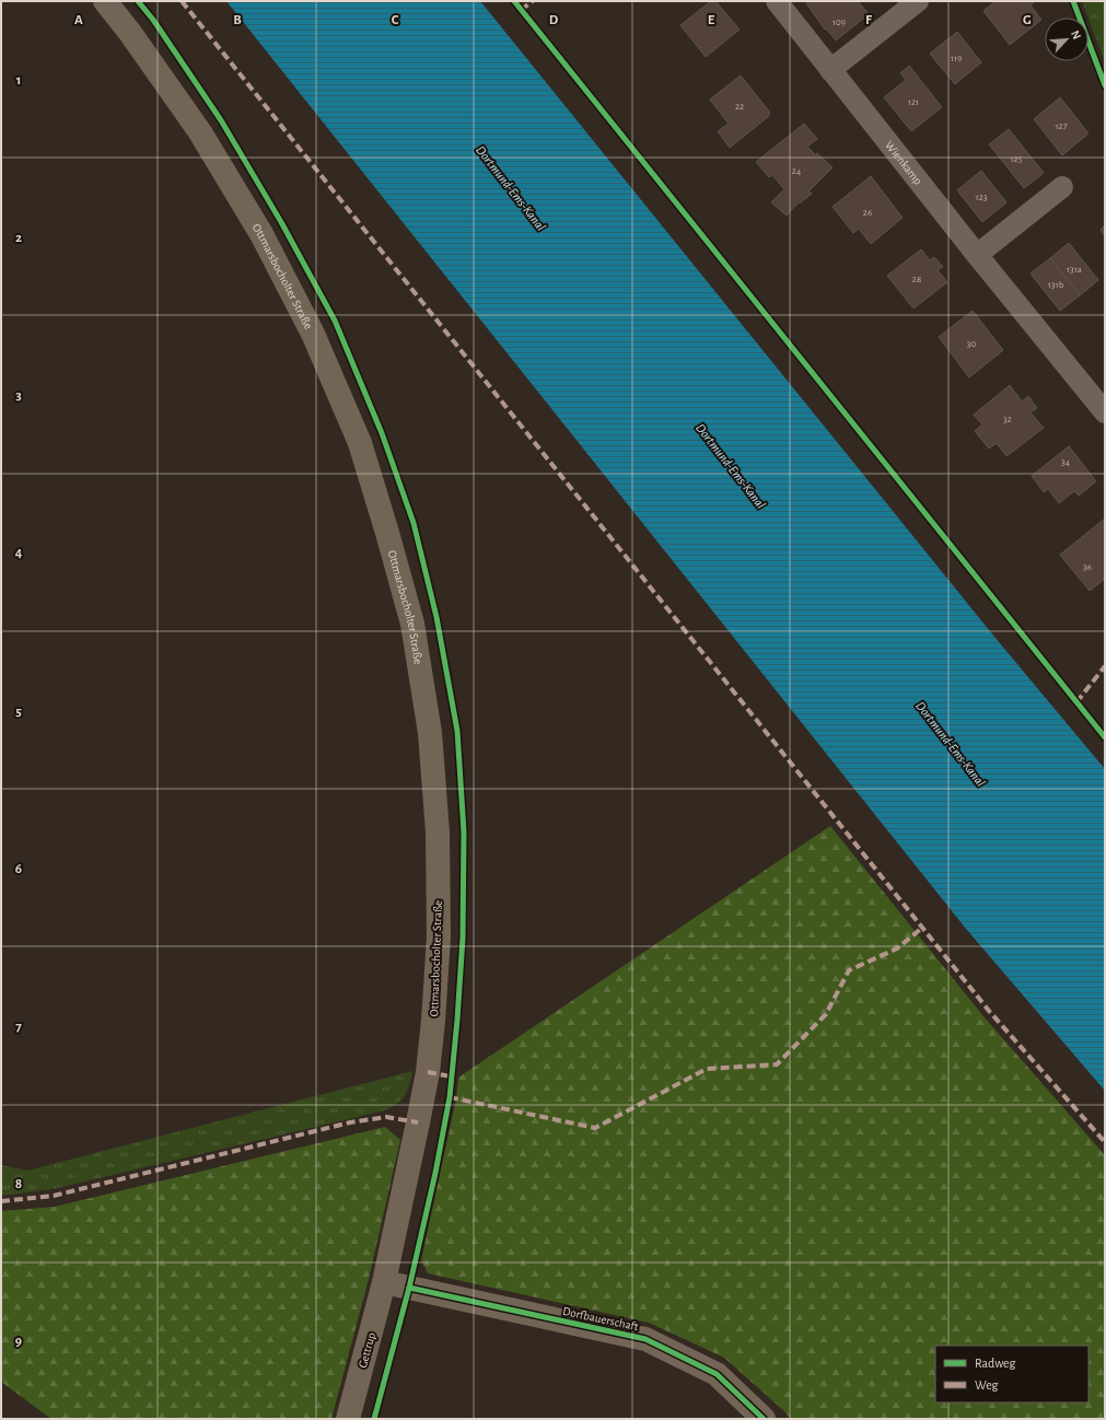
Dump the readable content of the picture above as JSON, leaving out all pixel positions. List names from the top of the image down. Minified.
{"streets":{"main road":["Ottmarsbocholter Straße","Dorfbauerschaft","Gettrup"],"street":["Wienkamp"]},"crossings":[["Ottmarsbocholter Straße","Dorfbauerschaft"],["Ottmarsbocholter Straße","Gettrup"],["Dorfbauerschaft","Gettrup"]],"water":["Dortmund-Ems-Kanal"],"house_numbers":["109","119","121","22","127","125","24","123","26","131a","28","131b","30","32","34","36"],"legend":["Radweg","Weg"],"north":"top right","grid":{"columns":["A","B","C","D","E","F","G"],"rows":["1","2","3","4","5","6","7","8","9"]}}
